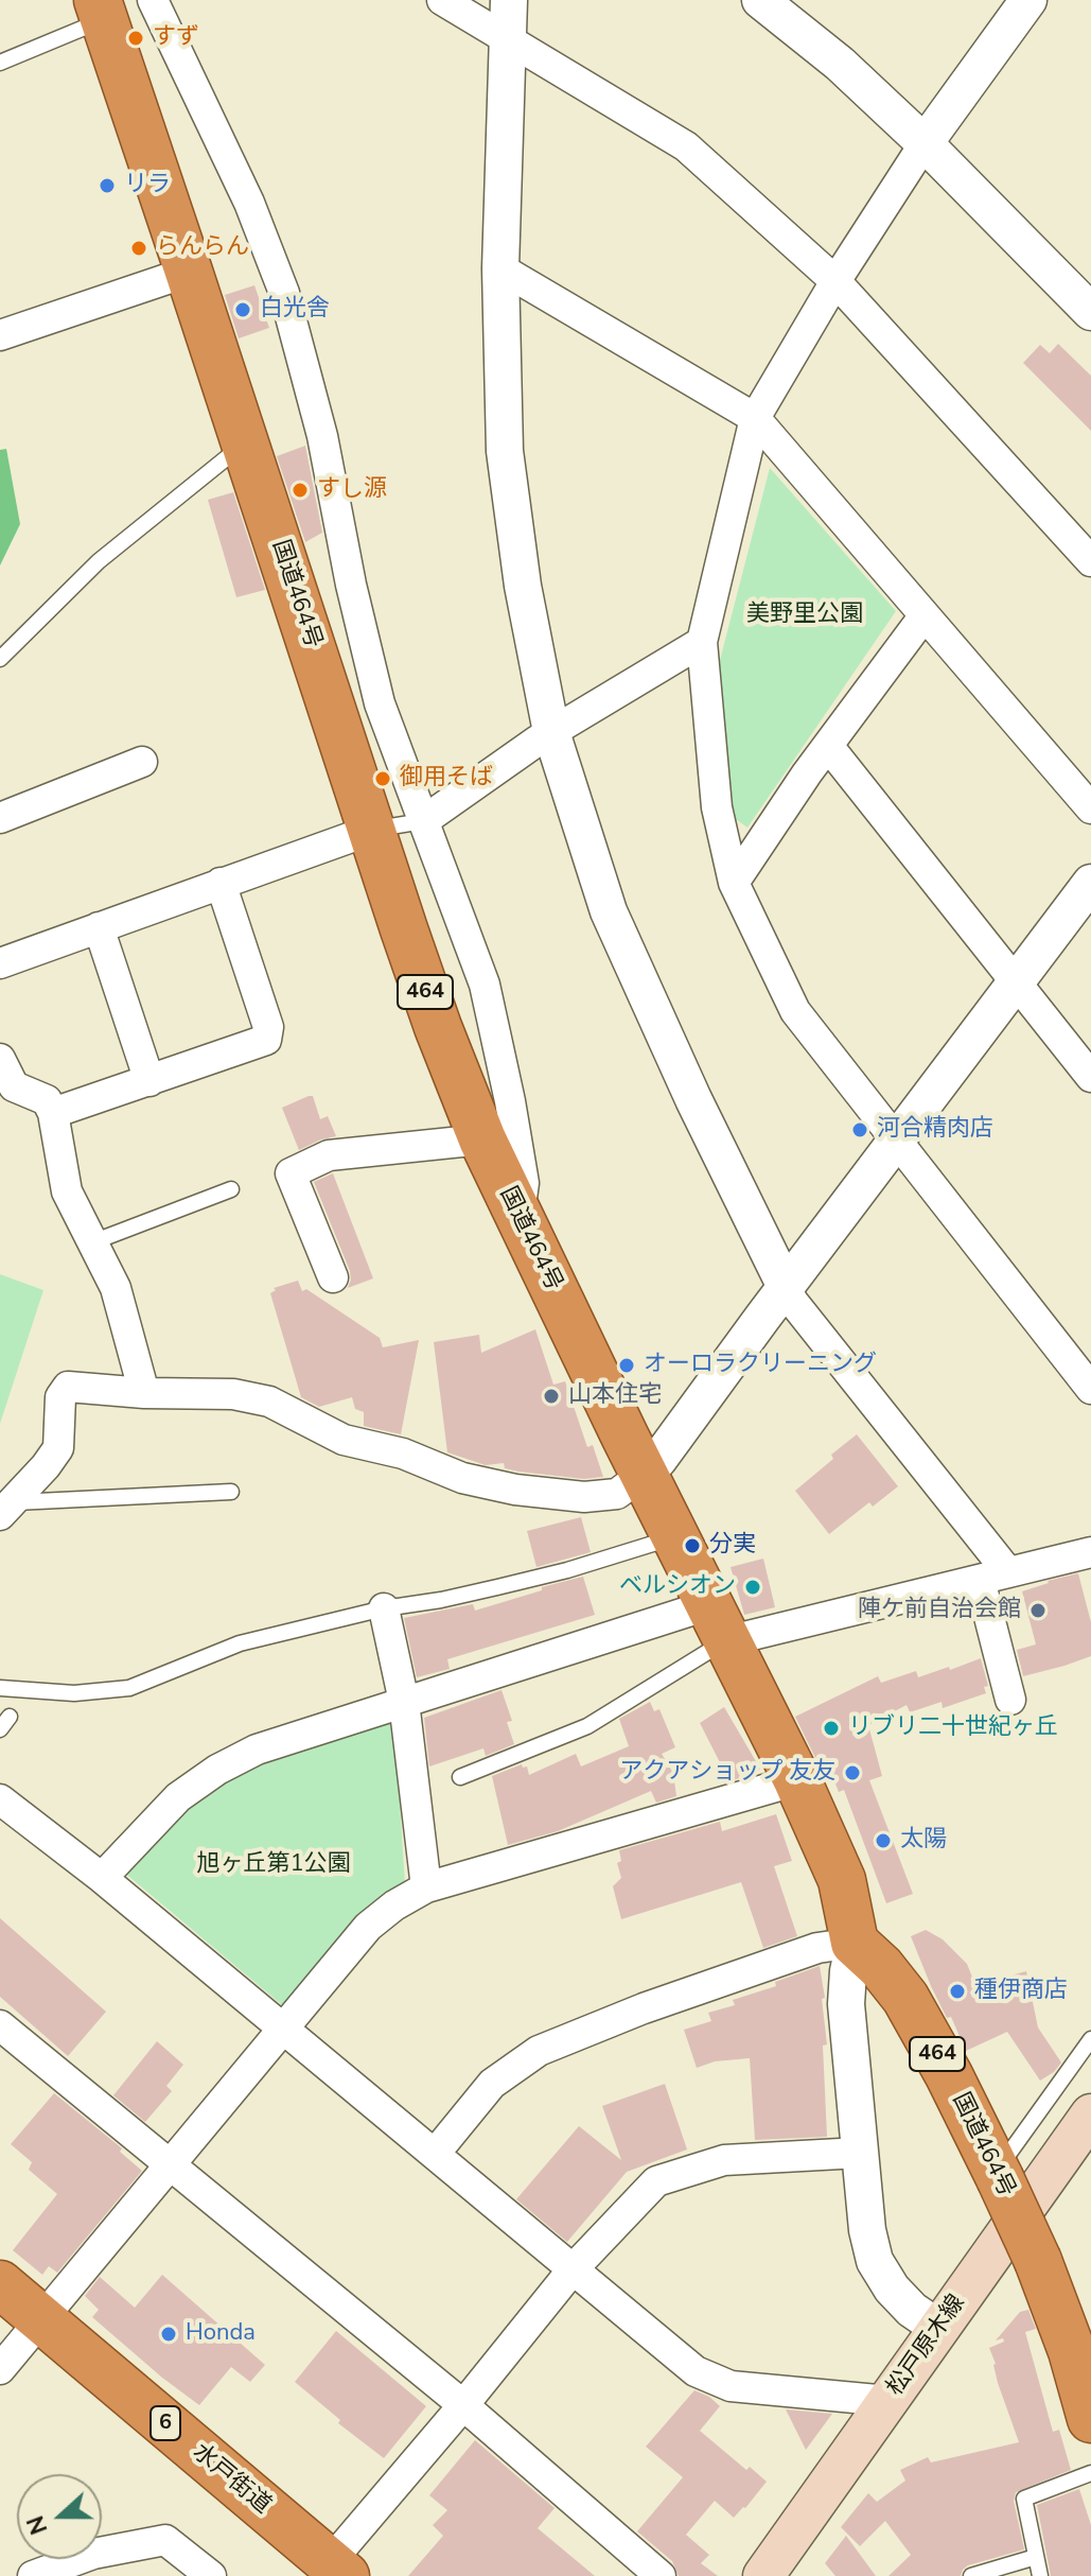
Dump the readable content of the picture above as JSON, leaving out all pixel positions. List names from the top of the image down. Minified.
{"streets":{"highway":["国道464号","464","6","水戸街道"],"main road":["松戸原木線"]},"parks":["美野里公園","旭ヶ丘第1公園"],"places":["すず","リラ","らんらん","白光舎","すし源","御用そば","河合精肉店","オーロラクリーニング","山本住宅","分実","ベルシオン","陣ケ前自治会館","リブリ二十世紀ヶ丘","アクアショップ 友友","太陽","種伊商店","Honda"],"north":"left"}
